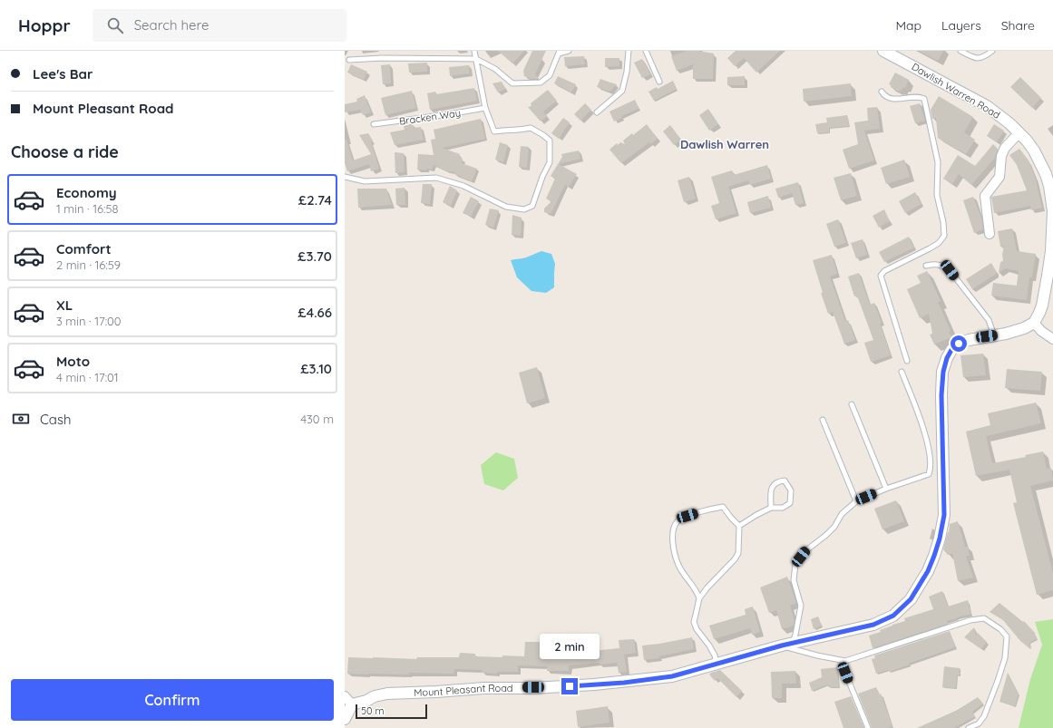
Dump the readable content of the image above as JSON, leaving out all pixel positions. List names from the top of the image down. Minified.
{"streets":{"street":["Dawlish Warren Road","Mount Pleasant Road"],"lane":["Bracken Way"]},"crossings":[["Dawlish Warren Road","Mount Pleasant Road"]],"districts":["Dawlish Warren"],"scale_bar":"50 m","page":{"header":"Hoppr","search":"Search here","nav":["Map","Layers","Share"],"banner":["Lee's Bar","Mount Pleasant Road"],"heading":"Choose a ride","list":[{"name":"Economy","note":"1 min · 16:58","value":"£2.74"},{"name":"Comfort","note":"2 min · 16:59","value":"£3.70"},{"name":"XL","note":"3 min · 17:00","value":"£4.66"},{"name":"Moto","note":"4 min · 17:01","value":"£3.10"}],"pay":["Cash","430 m"],"bubble":"2 min","buttons":"Confirm","scale":"50 m"}}
